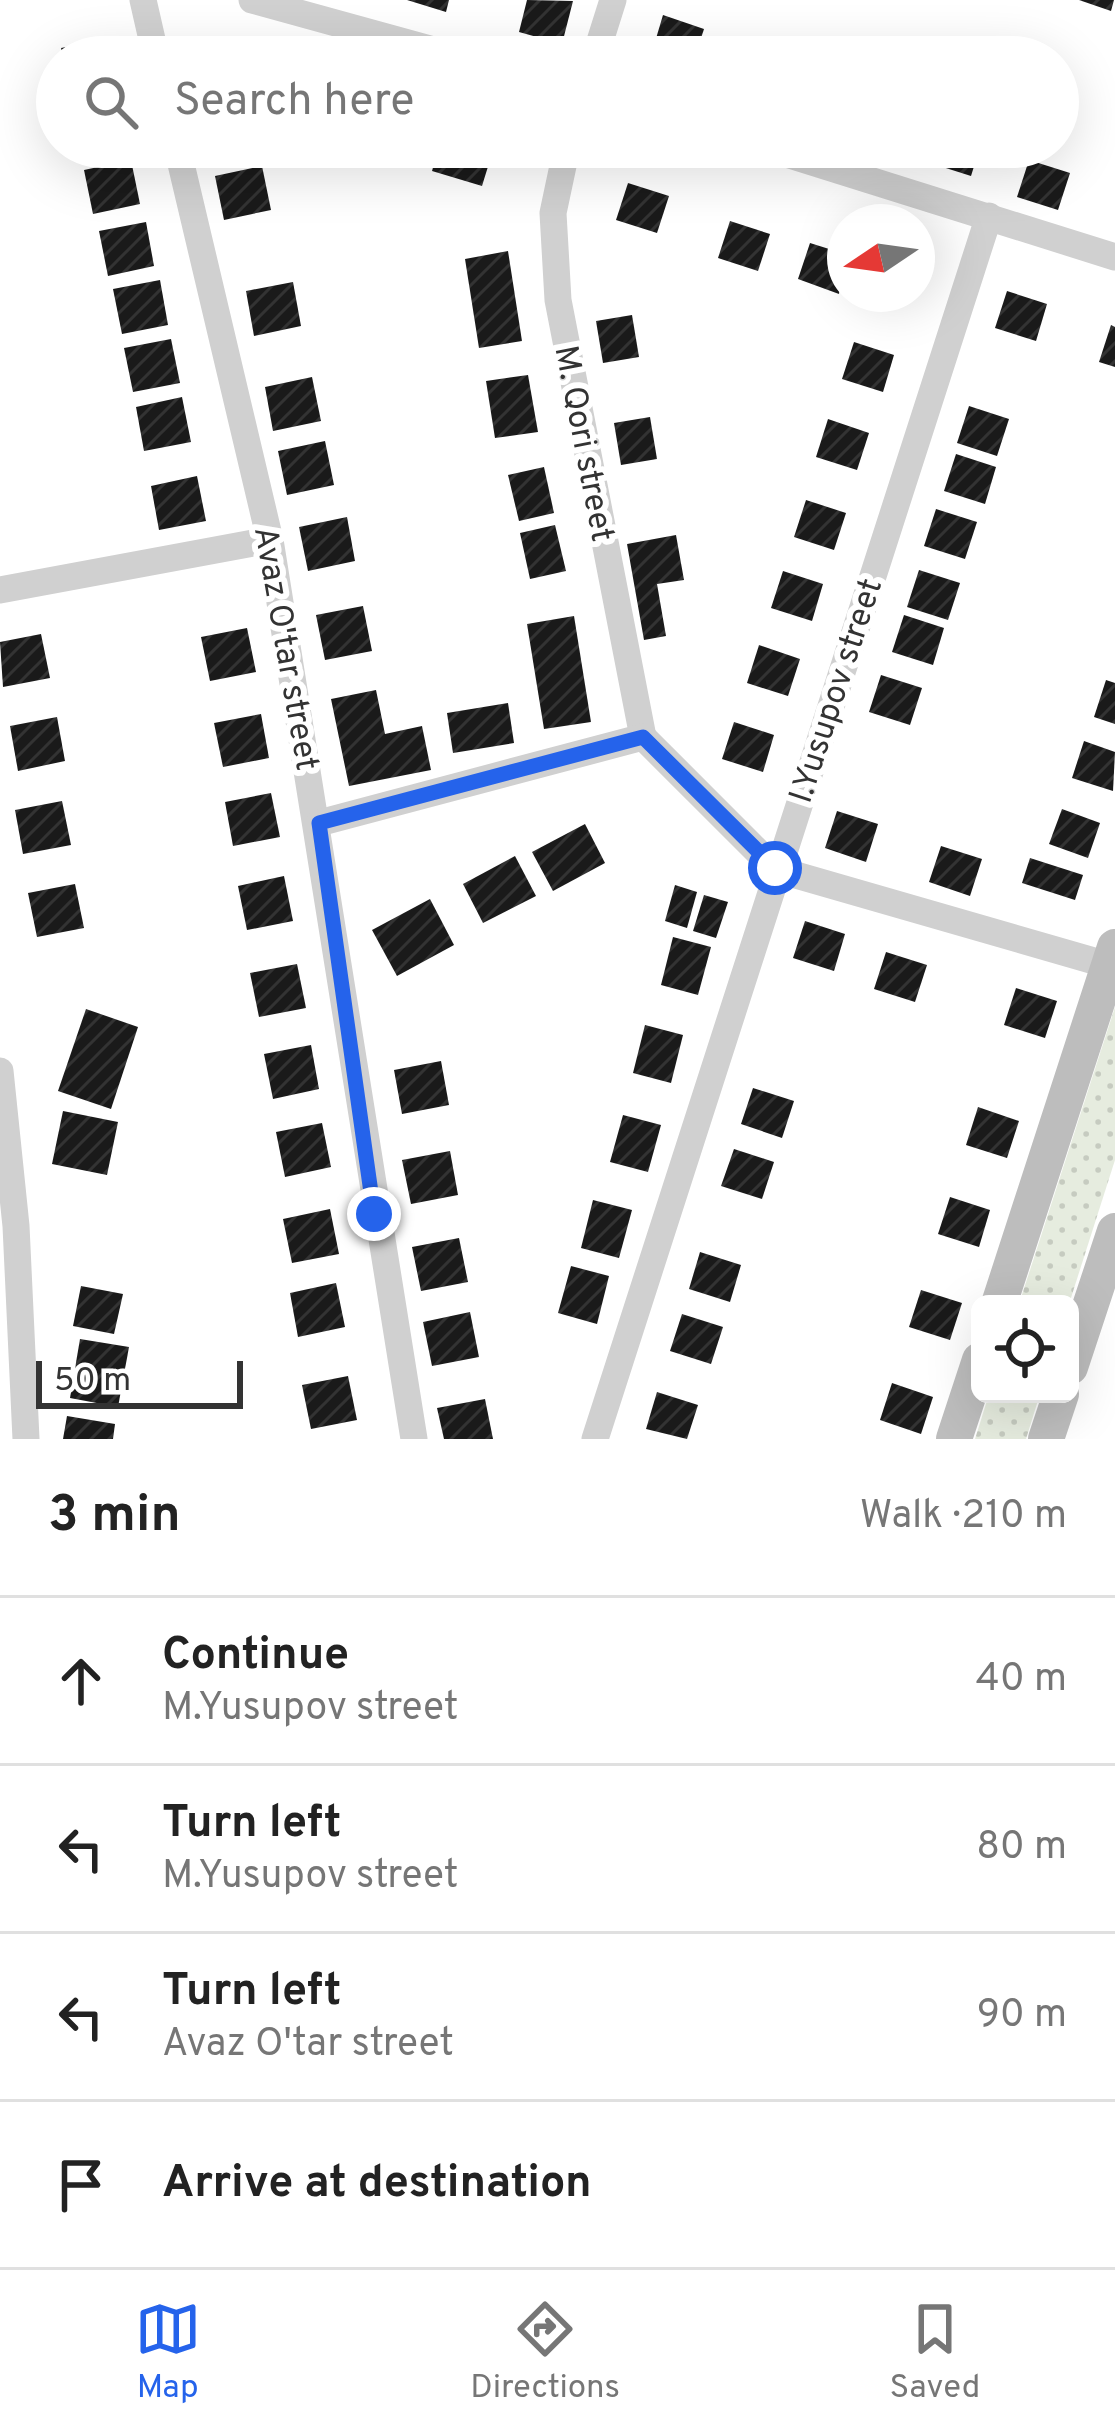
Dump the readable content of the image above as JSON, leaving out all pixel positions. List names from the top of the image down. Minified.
{"streets":{"street":["M. Qori street","Avaz O'tar street","I.Yusupov street"]},"scale_bar":"50 m","north":"left","page":{"search":"Search here","scale":"50 m","heading":["3 min","Walk · 210 m"],"list":[["Continue","M.Yusupov street","40 m"],["Turn left","M.Yusupov street","80 m"],["Turn left","Avaz O'tar street","90 m"],"Arrive at destination"],"nav":["Map","Directions","Saved"]}}
